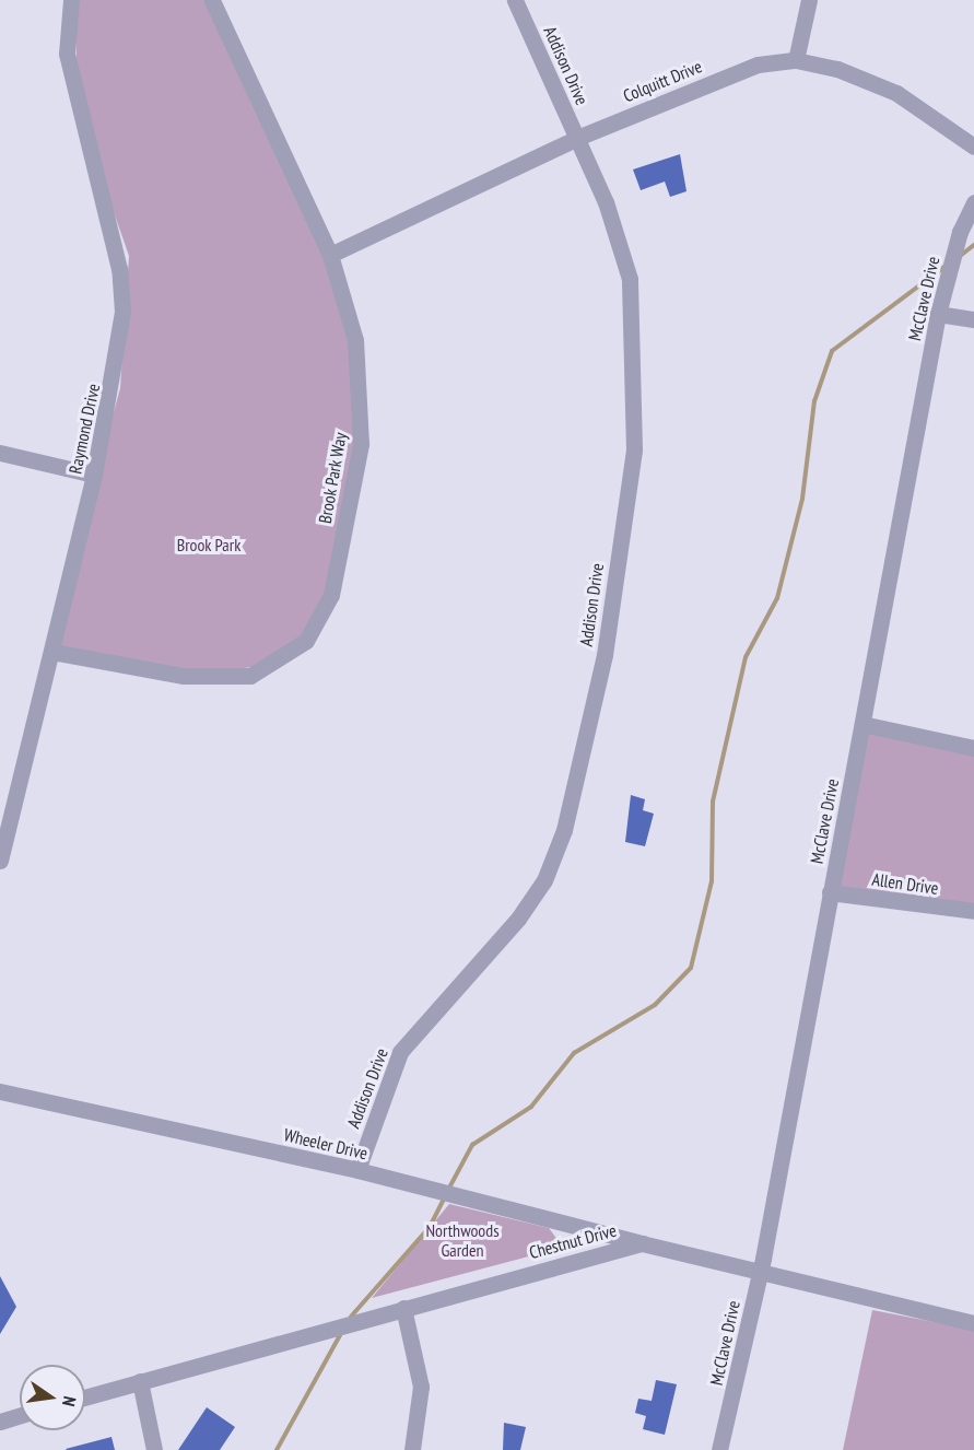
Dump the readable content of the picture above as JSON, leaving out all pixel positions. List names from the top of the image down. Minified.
{"streets":{"street":["Addison Drive","Colquitt Drive","McClave Drive","Raymond Drive","Brook Park Way","Allen Drive","Wheeler Drive","Chestnut Drive"]},"crossings":[["Addison Drive","Colquitt Drive"],["Addison Drive","Wheeler Drive"],["Colquitt Drive","Brook Park Way"],["McClave Drive","Allen Drive"],["McClave Drive","Chestnut Drive"],["Raymond Drive","Brook Park Way"],["Wheeler Drive","Chestnut Drive"]],"parks":["Brook Park","Northwoods Garden"],"north":"right"}
